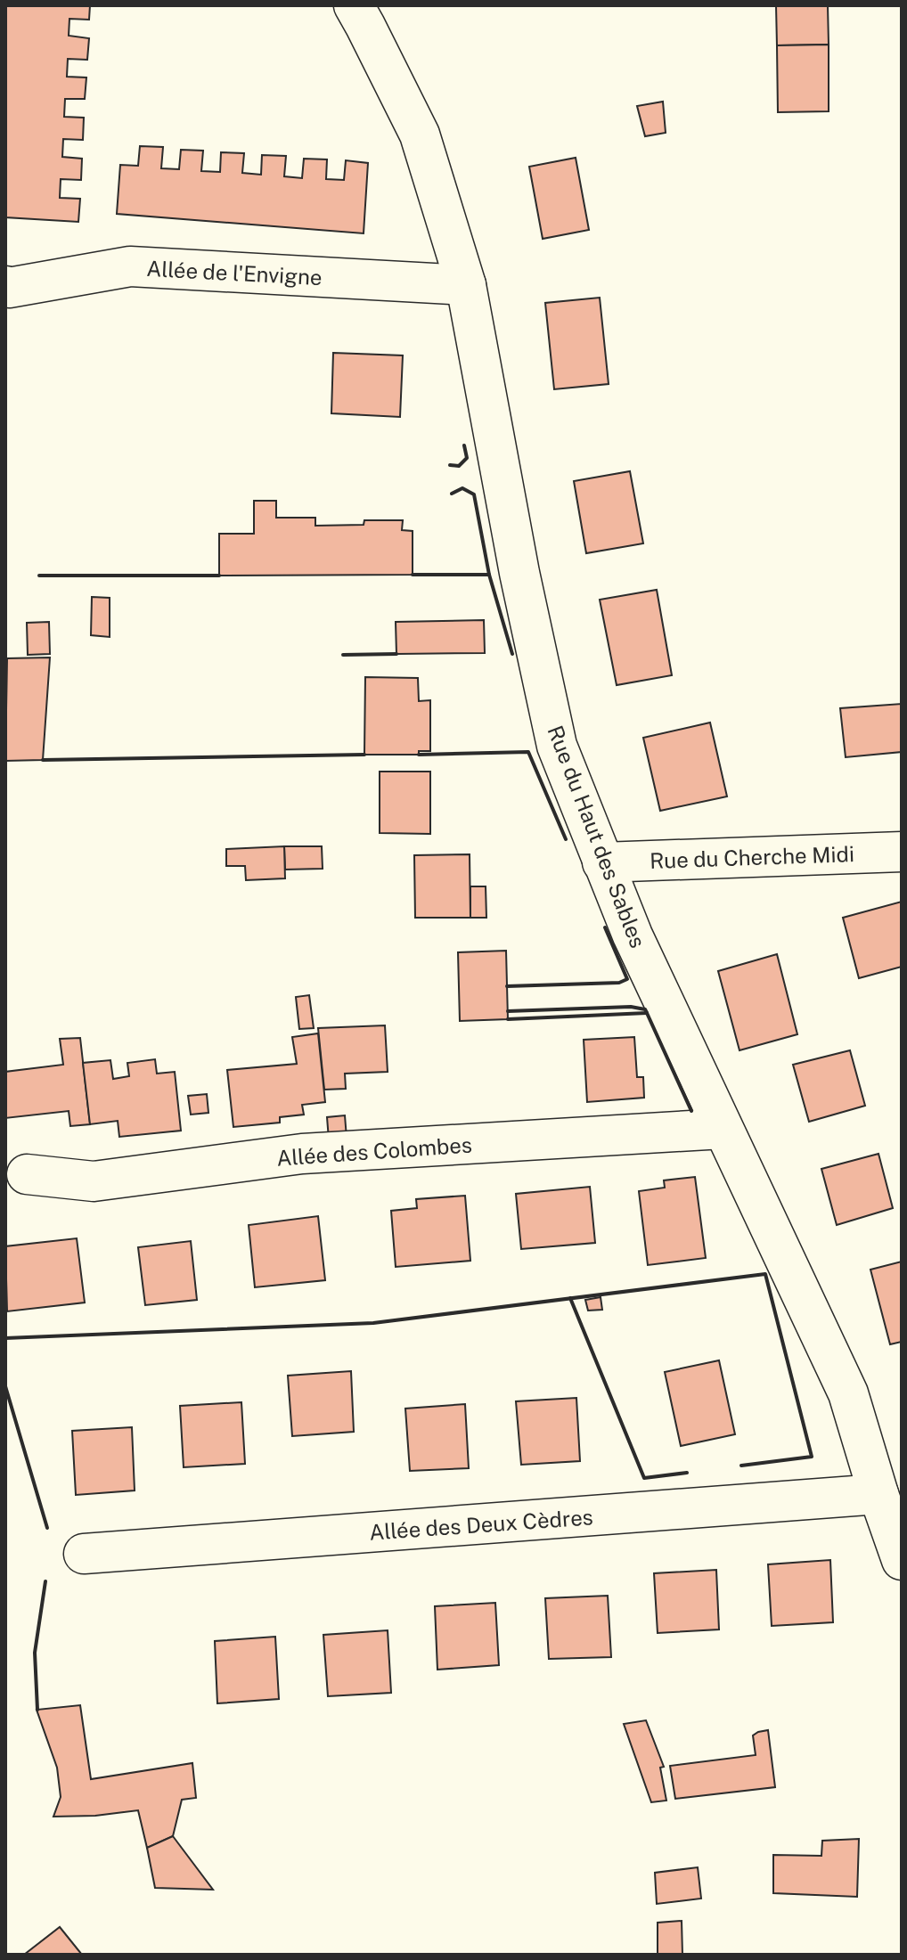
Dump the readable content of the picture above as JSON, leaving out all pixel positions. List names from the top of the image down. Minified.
{"streets":{"street":["Allée de l'Envigne","Rue du Haut des Sables","Rue du Cherche Midi","Allée des Colombes","Allée des Deux Cèdres"]},"crossings":[["Allée de l'Envigne","Rue du Haut des Sables"],["Rue du Haut des Sables","Rue du Cherche Midi"],["Rue du Haut des Sables","Allée des Colombes"],["Rue du Haut des Sables","Allée des Deux Cèdres"]]}
